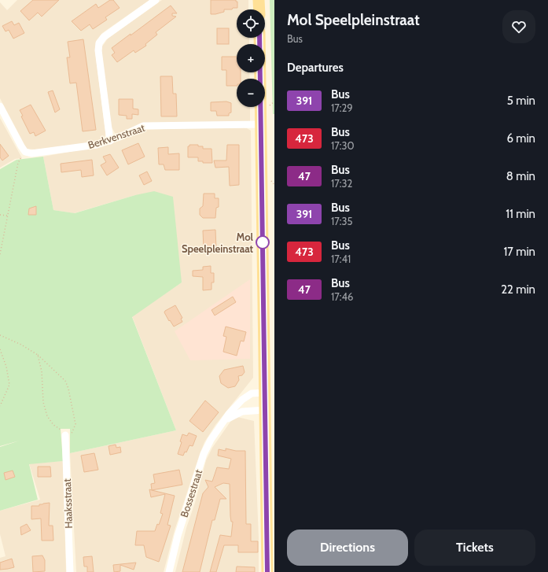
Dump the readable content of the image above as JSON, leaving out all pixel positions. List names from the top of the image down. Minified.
{"streets":{"street":["Berkvenstraat","Bossestraat","Haaksstraat"]},"places":["Mol Speelpleinstraat"],"lines":["bus line 391"],"page":{"heading":[["Mol Speelpleinstraat","Bus"],"Departures"],"map_buttons":["+","−"],"list":[{"mark":"391","name":"Bus","note":"17:29","value":"5 min"},{"mark":"473","name":"Bus","note":"17:30","value":"6 min"},{"mark":"47","name":"Bus","note":"17:32","value":"8 min"},{"mark":"391","name":"Bus","note":"17:35","value":"11 min"},{"mark":"473","name":"Bus","note":"17:41","value":"17 min"},{"mark":"47","name":"Bus","note":"17:46","value":"22 min"}],"buttons":["Directions","Tickets"]}}
